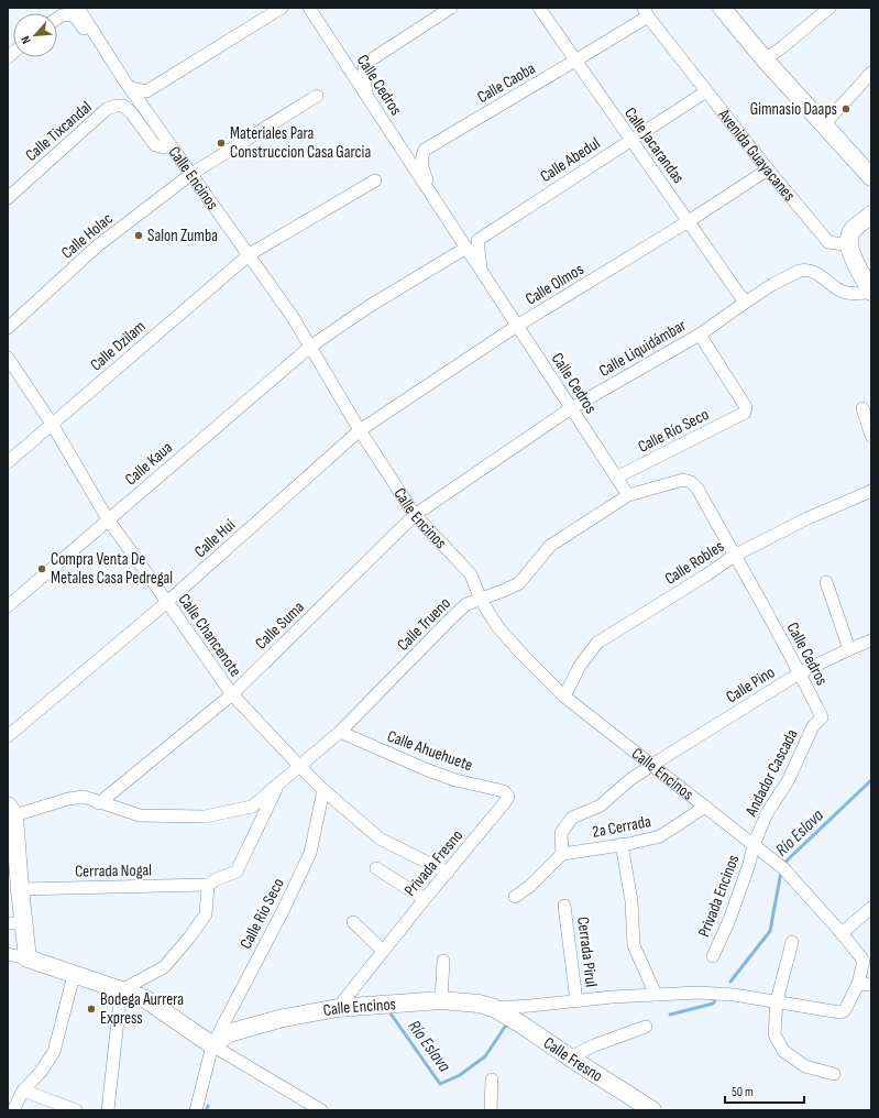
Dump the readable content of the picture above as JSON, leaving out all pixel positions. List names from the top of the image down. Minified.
{"streets":{"street":["Calle Caoba","Calle Cedros","Calle Tixcandal","Calle Jacarandas","Avenida Guayacanes","Calle Abedul","Calle Encinos","Calle Holac","Calle Olmos","Calle Dzilam","Calle Liquidámbar","Calle Río Seco","Calle Kaua","Calle Hui","Calle Robles","Calle Trueno","Calle Suma","Calle Chancenote","Calle Pino","Calle Ahuehuete","Andador Cascada","2a Cerrada","Privada Fresno","Cerrada Nogal","Privada Encinos","Cerrada Pirul","Calle Fresno"]},"crossings":[["Calle Caoba","Calle Cedros"],["Calle Caoba","Calle Jacarandas"],["Calle Caoba","Avenida Guayacanes"],["Calle Cedros","Calle Abedul"],["Calle Cedros","Calle Olmos"],["Calle Cedros","Calle Liquidámbar"],["Calle Cedros","Calle Río Seco"],["Calle Cedros","Calle Robles"],["Calle Cedros","Calle Trueno"],["Calle Cedros","Calle Pino"],["Calle Cedros","Andador Cascada"],["Calle Tixcandal","Calle Encinos"],["Calle Jacarandas","Calle Abedul"],["Calle Jacarandas","Calle Olmos"],["Calle Jacarandas","Calle Liquidámbar"],["Avenida Guayacanes","Calle Abedul"],["Avenida Guayacanes","Calle Olmos"],["Calle Encinos","Calle Holac"],["Calle Encinos","Calle Olmos"],["Calle Encinos","Calle Dzilam"],["Calle Encinos","Calle Liquidámbar"],["Calle Encinos","Calle Río Seco"],["Calle Encinos","Calle Kaua"],["Calle Encinos","Calle Hui"],["Calle Encinos","Calle Robles"],["Calle Encinos","Calle Trueno"],["Calle Encinos","Calle Suma"],["Calle Encinos","Calle Pino"],["Calle Encinos","Andador Cascada"],["Calle Encinos","2a Cerrada"],["Calle Encinos","Privada Fresno"],["Calle Encinos","Privada Encinos"],["Calle Encinos","Cerrada Pirul"],["Calle Encinos","Calle Fresno"],["Calle Olmos","Calle Hui"],["Calle Dzilam","Calle Chancenote"],["Calle Liquidámbar","Calle Río Seco"],["Calle Liquidámbar","Calle Suma"],["Calle Río Seco","Calle Chancenote"],["Calle Kaua","Calle Chancenote"],["Calle Hui","Calle Chancenote"],["Calle Trueno","Calle Suma"],["Calle Trueno","Calle Chancenote"],["Calle Trueno","Calle Ahuehuete"],["Calle Suma","Calle Chancenote"],["Calle Chancenote","Privada Fresno"],["Calle Pino","2a Cerrada"],["Calle Ahuehuete","Privada Fresno"],["Andador Cascada","Privada Encinos"]],"water":["Río Eslava"],"places":["Gimnasio Daaps","Materiales Para Construccion Casa Garcia","Salon Zumba","Compra Venta De Metales Casa Pedregal","Bodega Aurrera Express"],"scale_bar":"50 m","north":"bottom left"}
